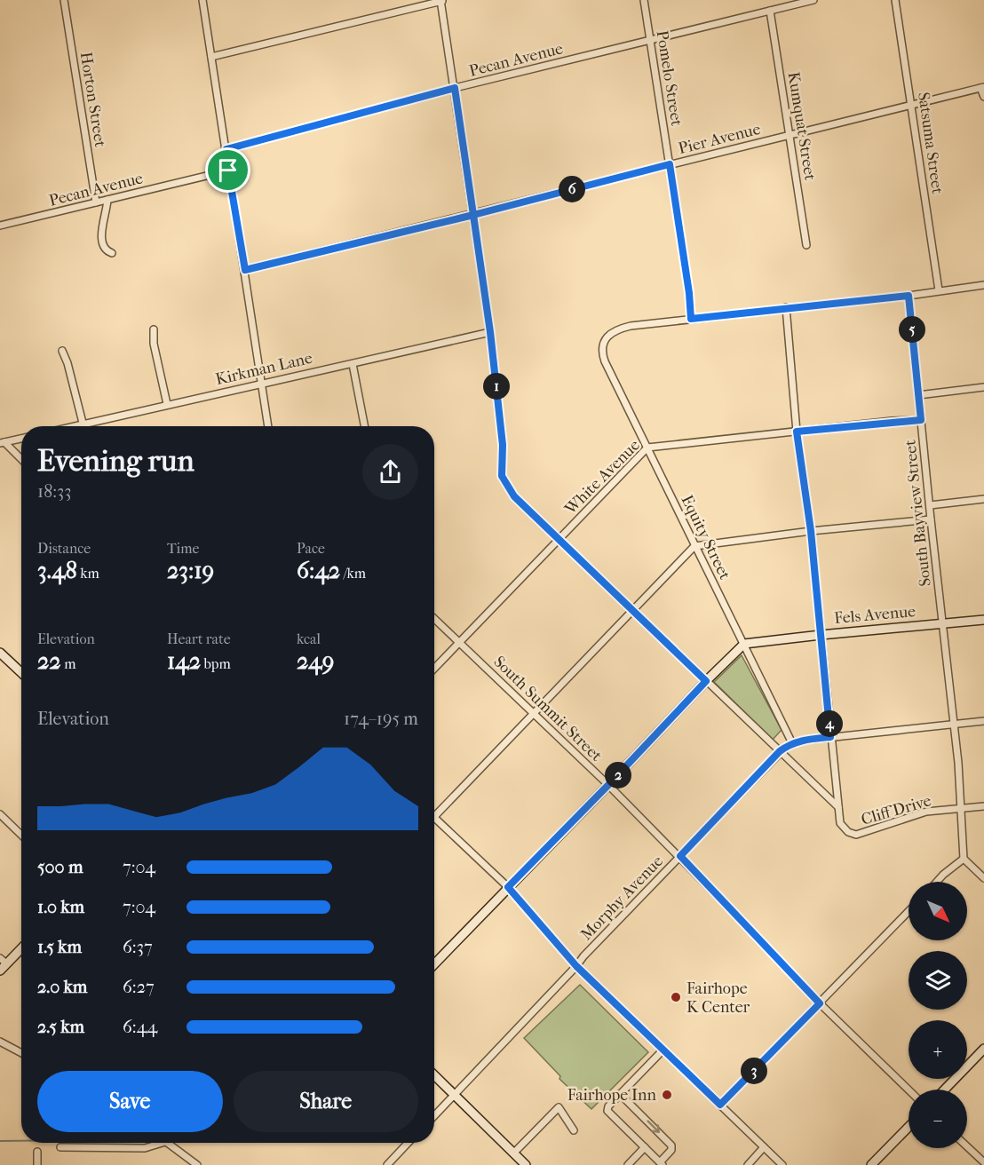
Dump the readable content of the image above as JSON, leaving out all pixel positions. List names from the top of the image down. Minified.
{"streets":{"street":["Pecan Avenue","Pomelo Street","Horton Street","Kumquat Street","Pier Avenue","Satsuma Street","Kirkman Lane","White Avenue","South Bayview Street","Equity Street","Fels Avenue","South Summit Street","Cliff Drive","Morphy Avenue"]},"crossings":[["Pecan Avenue","Pomelo Street"],["Pecan Avenue","Horton Street"],["Pecan Avenue","Kumquat Street"],["Pomelo Street","Pier Avenue"],["Pomelo Street","Equity Street"],["Kumquat Street","Pier Avenue"],["Pier Avenue","Satsuma Street"],["White Avenue","South Bayview Street"],["White Avenue","Equity Street"],["White Avenue","South Summit Street"],["South Bayview Street","Fels Avenue"],["South Bayview Street","Cliff Drive"],["South Bayview Street","Morphy Avenue"],["Equity Street","Fels Avenue"],["Equity Street","Morphy Avenue"],["South Summit Street","Morphy Avenue"]],"places":["Fairhope K Center","Fairhope Inn"],"north":"bottom right","page":{"pins":["6","5","1","4","2","3"],"heading":["Evening run","18:33"],"stats":[["Distance","3.48 km"],["Time","23:19"],["Pace","6:42 /km"],["Elevation","22 m"],["Heart rate","142 bpm"],["kcal","249"]],"chart":["Elevation","174–195 m"],"list":[{"name":"500 m","note":"7:04"},{"name":"1.0 km","note":"7:04"},{"name":"1.5 km","note":"6:37"},{"name":"2.0 km","note":"6:27"},{"name":"2.5 km","note":"6:44"}],"map_buttons":["+","−"],"buttons":["Save","Share"]}}
